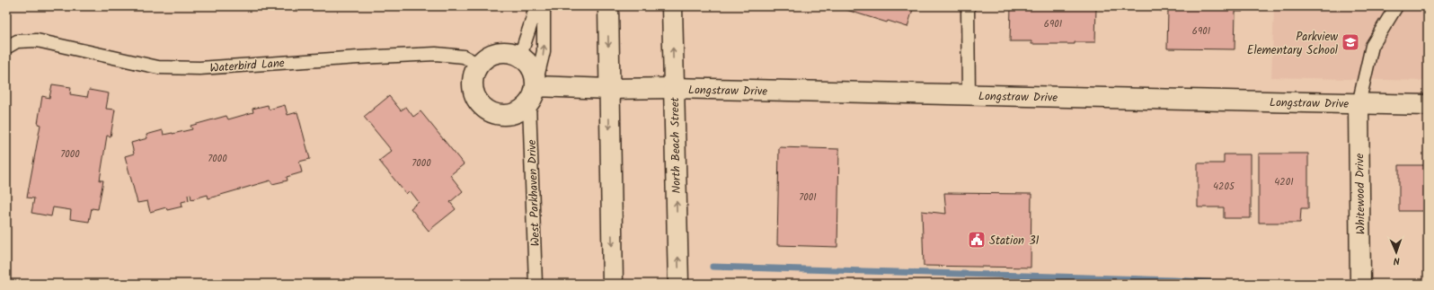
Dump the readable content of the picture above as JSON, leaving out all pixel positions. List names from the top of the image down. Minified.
{"streets":{"street":["Longstraw Drive","North Beach Street","Whitewood Drive"],"lane":["Waterbird Lane","West Parkhaven Drive"]},"crossings":[["Waterbird Lane","West Parkhaven Drive"],["Longstraw Drive","North Beach Street"],["Longstraw Drive","Whitewood Drive"]],"places":{"school or university":["Parkview Elementary School"],"public building":["Station 31"]},"house_numbers":["6901","6901","7000","7000","7000","4201","4205","7001"],"north":"bottom"}
